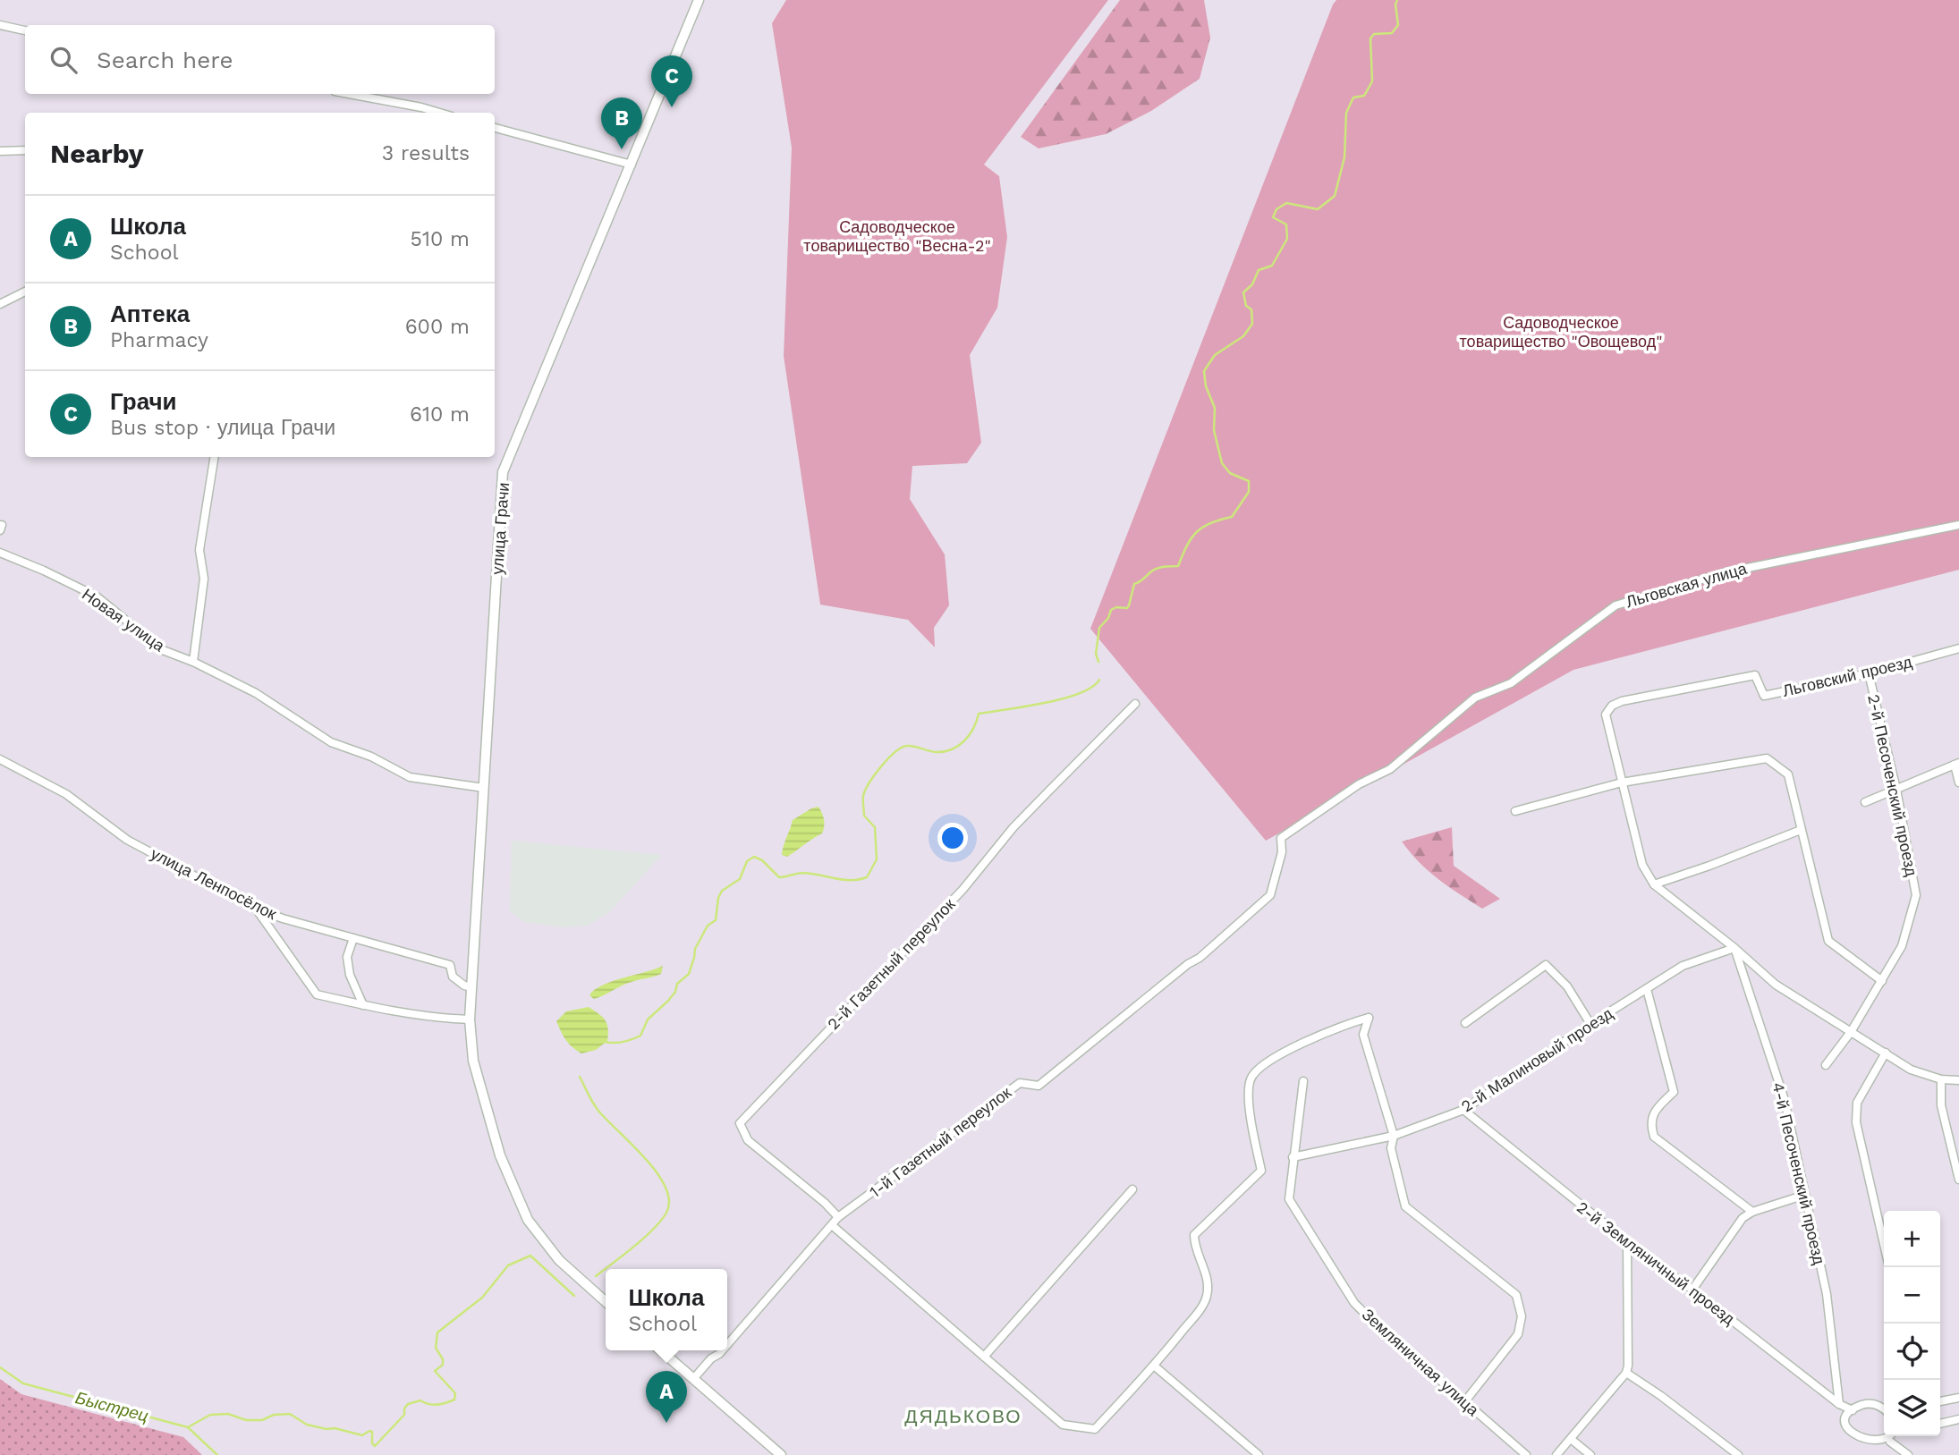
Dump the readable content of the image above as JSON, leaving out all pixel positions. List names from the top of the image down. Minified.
{"streets":{"street":["улица Грачи","Льговская улица","Новая улица","Льговский проезд","2-й Песоченский проезд","улица Ленпосёлок","2-й Газетный переулок","2-й Малиновый проезд","1-й Газетный переулок","4-й Песоченский проезд","2-й Земляничный проезд","Земляничная улица"]},"crossings":[["улица Грачи","Новая улица"],["улица Грачи","улица Ленпосёлок"],["Льговская улица","1-й Газетный переулок"],["Льговский проезд","2-й Песоченский проезд"],["2-й Газетный переулок","1-й Газетный переулок"],["2-й Малиновый проезд","4-й Песоченский проезд"],["2-й Малиновый проезд","2-й Земляничный проезд"],["2-й Малиновый проезд","Земляничная улица"],["4-й Песоченский проезд","2-й Земляничный проезд"]],"districts":["ДЯДЬКОВО"],"water":["Быстрец"],"parks":["Садоводческое товарищество \"Весна-2\"","Садоводческое товарищество \"Овощевод\""],"page":{"search":"Search here","pins":["C","B","A"],"heading":["Nearby","3 results"],"list":[{"mark":"A","name":"Школа","note":"School","value":"510 m"},{"mark":"B","name":"Аптека","note":"Pharmacy","value":"600 m"},{"mark":"C","name":"Грачи","note":"Bus stop · улица Грачи","value":"610 m"}],"map_buttons":["+","−"],"popup":["Школа","School"]}}
